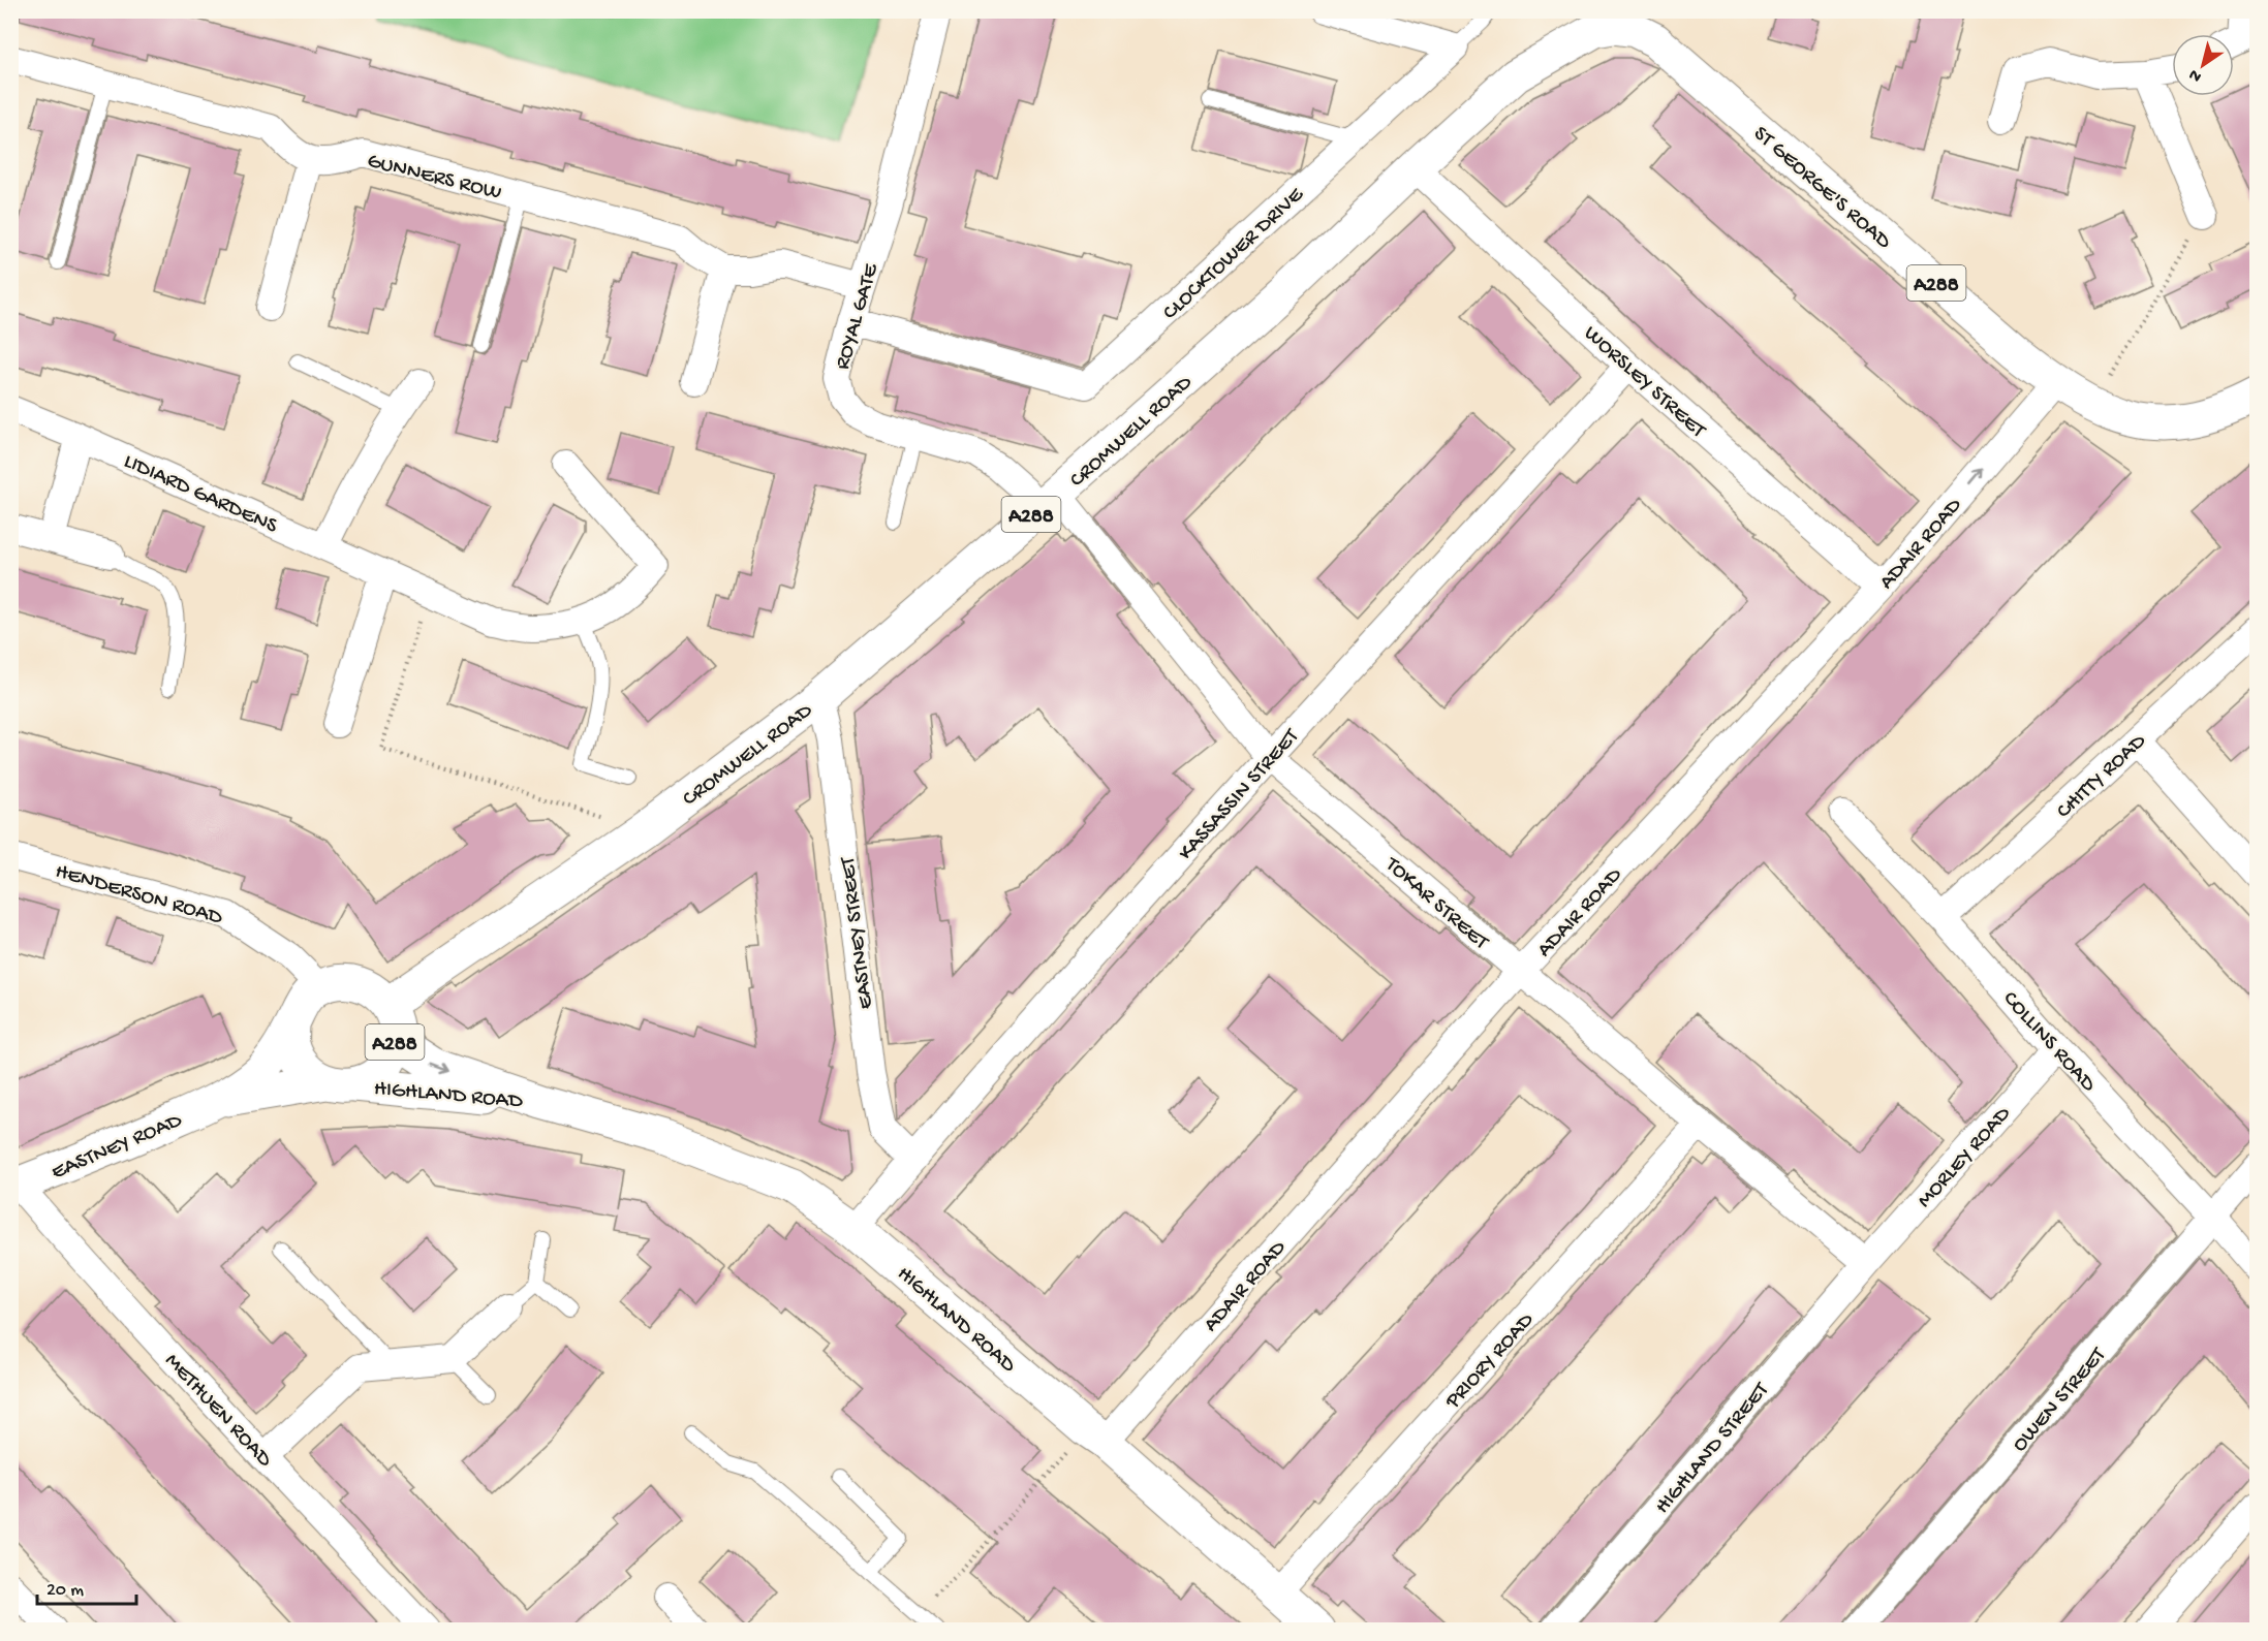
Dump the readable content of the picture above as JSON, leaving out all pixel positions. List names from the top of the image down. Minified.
{"streets":{"main road":["ST GEORGE'S ROAD","A288","CROMWELL ROAD","HIGHLAND ROAD","EASTNEY ROAD"],"street":["GUNNERS ROW","CLOCKTOWER DRIVE","ROYAL GATE","WORSLEY STREET","LIDIARD GARDENS","ADAIR ROAD","CHITTY ROAD","KASSASSIN STREET","HENDERSON ROAD","TOKAR STREET","EASTNEY STREET","COLLINS ROAD","MORLEY ROAD","PRIORY ROAD","OWEN STREET","METHUEN ROAD","HIGHLAND STREET"]},"crossings":[["ST GEORGE'S ROAD","CROMWELL ROAD"],["ST GEORGE'S ROAD","ADAIR ROAD"],["CLOCKTOWER DRIVE","ROYAL GATE"],["A288","CROMWELL ROAD"],["A288","HENDERSON ROAD"],["A288","HIGHLAND ROAD"],["A288","EASTNEY ROAD"],["ROYAL GATE","CROMWELL ROAD"],["ROYAL GATE","TOKAR STREET"],["WORSLEY STREET","CROMWELL ROAD"],["WORSLEY STREET","ADAIR ROAD"],["WORSLEY STREET","KASSASSIN STREET"],["CROMWELL ROAD","HENDERSON ROAD"],["CROMWELL ROAD","TOKAR STREET"],["CROMWELL ROAD","EASTNEY STREET"],["CROMWELL ROAD","HIGHLAND ROAD"],["CROMWELL ROAD","EASTNEY ROAD"],["ADAIR ROAD","TOKAR STREET"],["ADAIR ROAD","HIGHLAND ROAD"],["CHITTY ROAD","COLLINS ROAD"],["KASSASSIN STREET","TOKAR STREET"],["KASSASSIN STREET","EASTNEY STREET"],["KASSASSIN STREET","HIGHLAND ROAD"],["HENDERSON ROAD","HIGHLAND ROAD"],["HENDERSON ROAD","EASTNEY ROAD"],["TOKAR STREET","MORLEY ROAD"],["TOKAR STREET","PRIORY ROAD"],["TOKAR STREET","HIGHLAND STREET"],["COLLINS ROAD","MORLEY ROAD"],["COLLINS ROAD","OWEN STREET"],["HIGHLAND ROAD","EASTNEY ROAD"],["HIGHLAND ROAD","PRIORY ROAD"],["EASTNEY ROAD","METHUEN ROAD"],["MORLEY ROAD","HIGHLAND STREET"]],"scale_bar":"20 m","north":"bottom left"}
